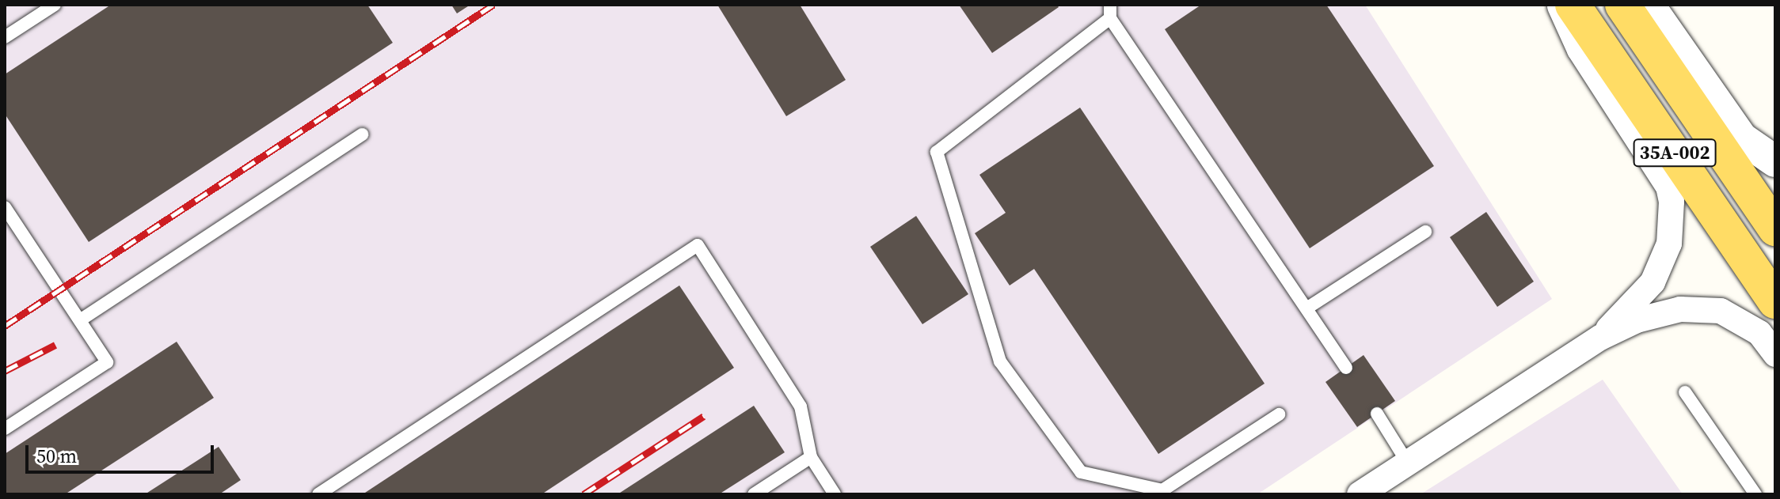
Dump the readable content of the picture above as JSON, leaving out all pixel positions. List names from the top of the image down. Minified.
{"streets":{"main road":["35А-002"]},"scale_bar":"50 m"}
